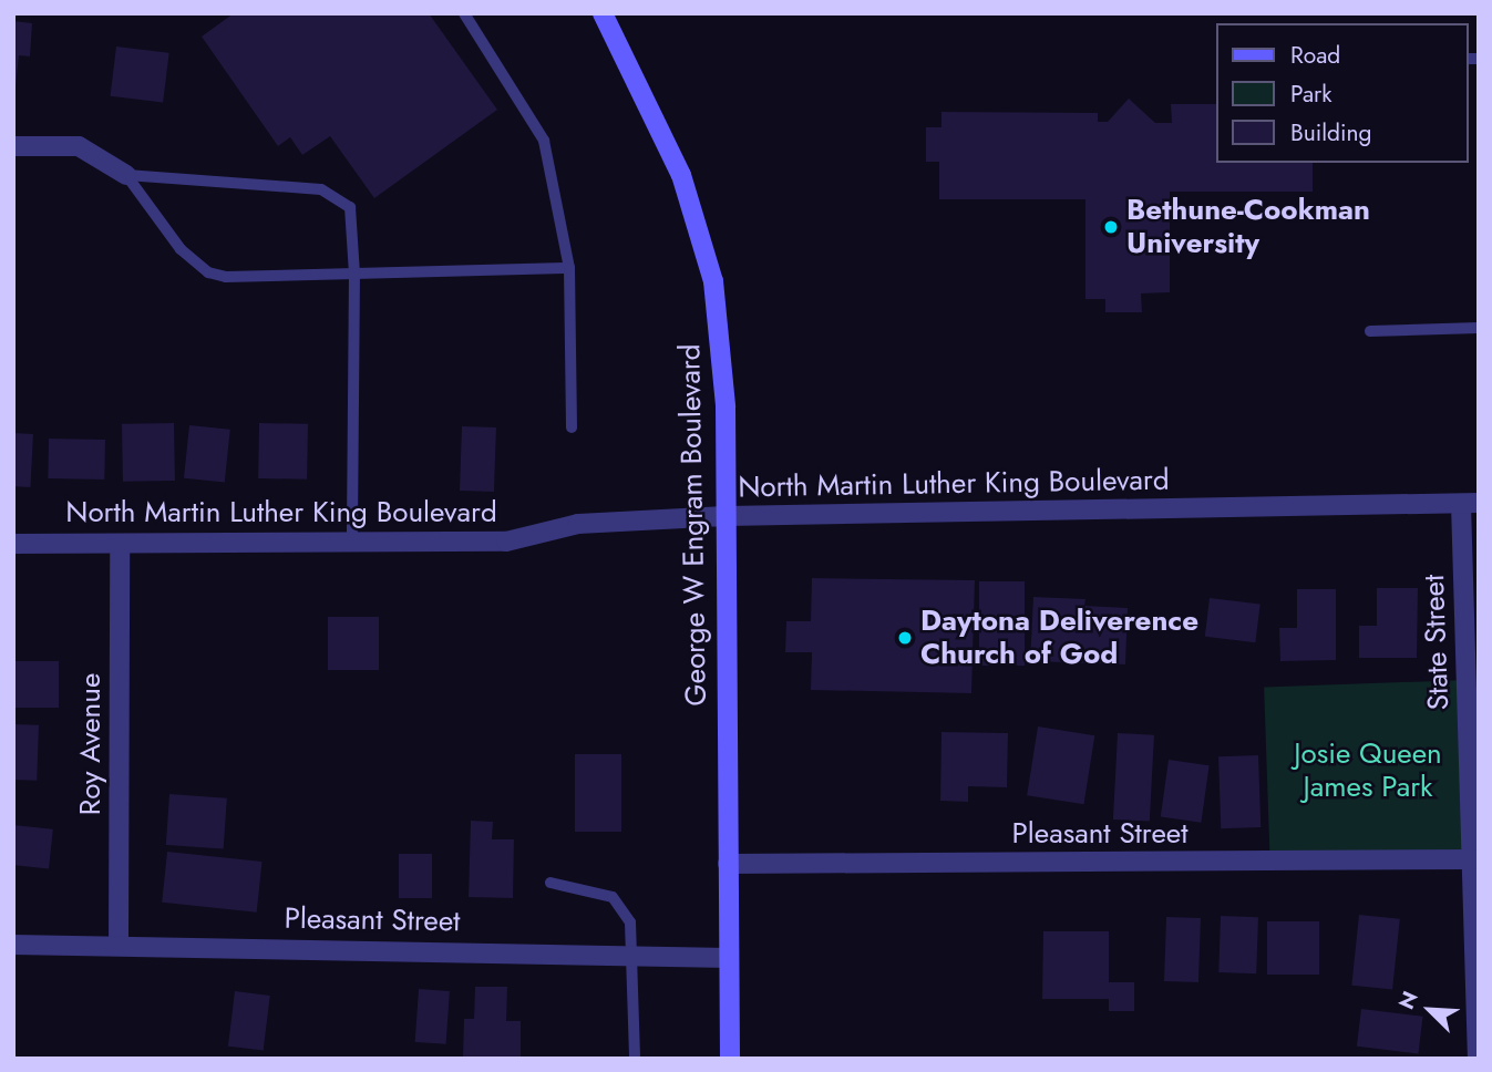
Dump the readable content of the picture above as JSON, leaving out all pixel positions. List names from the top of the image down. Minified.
{"streets":{"main road":["George W Engram Boulevard"],"street":["North Martin Luther King Boulevard","State Street","Roy Avenue","Pleasant Street"]},"crossings":[["North Martin Luther King Boulevard","George W Engram Boulevard"],["North Martin Luther King Boulevard","State Street"],["North Martin Luther King Boulevard","Roy Avenue"],["George W Engram Boulevard","Pleasant Street"],["State Street","Pleasant Street"],["Roy Avenue","Pleasant Street"]],"parks":["Josie Queen James Park"],"places":["Bethune-Cookman University","Daytona Deliverence Church of God"],"legend":["Road","Park","Building"],"north":"top left"}
